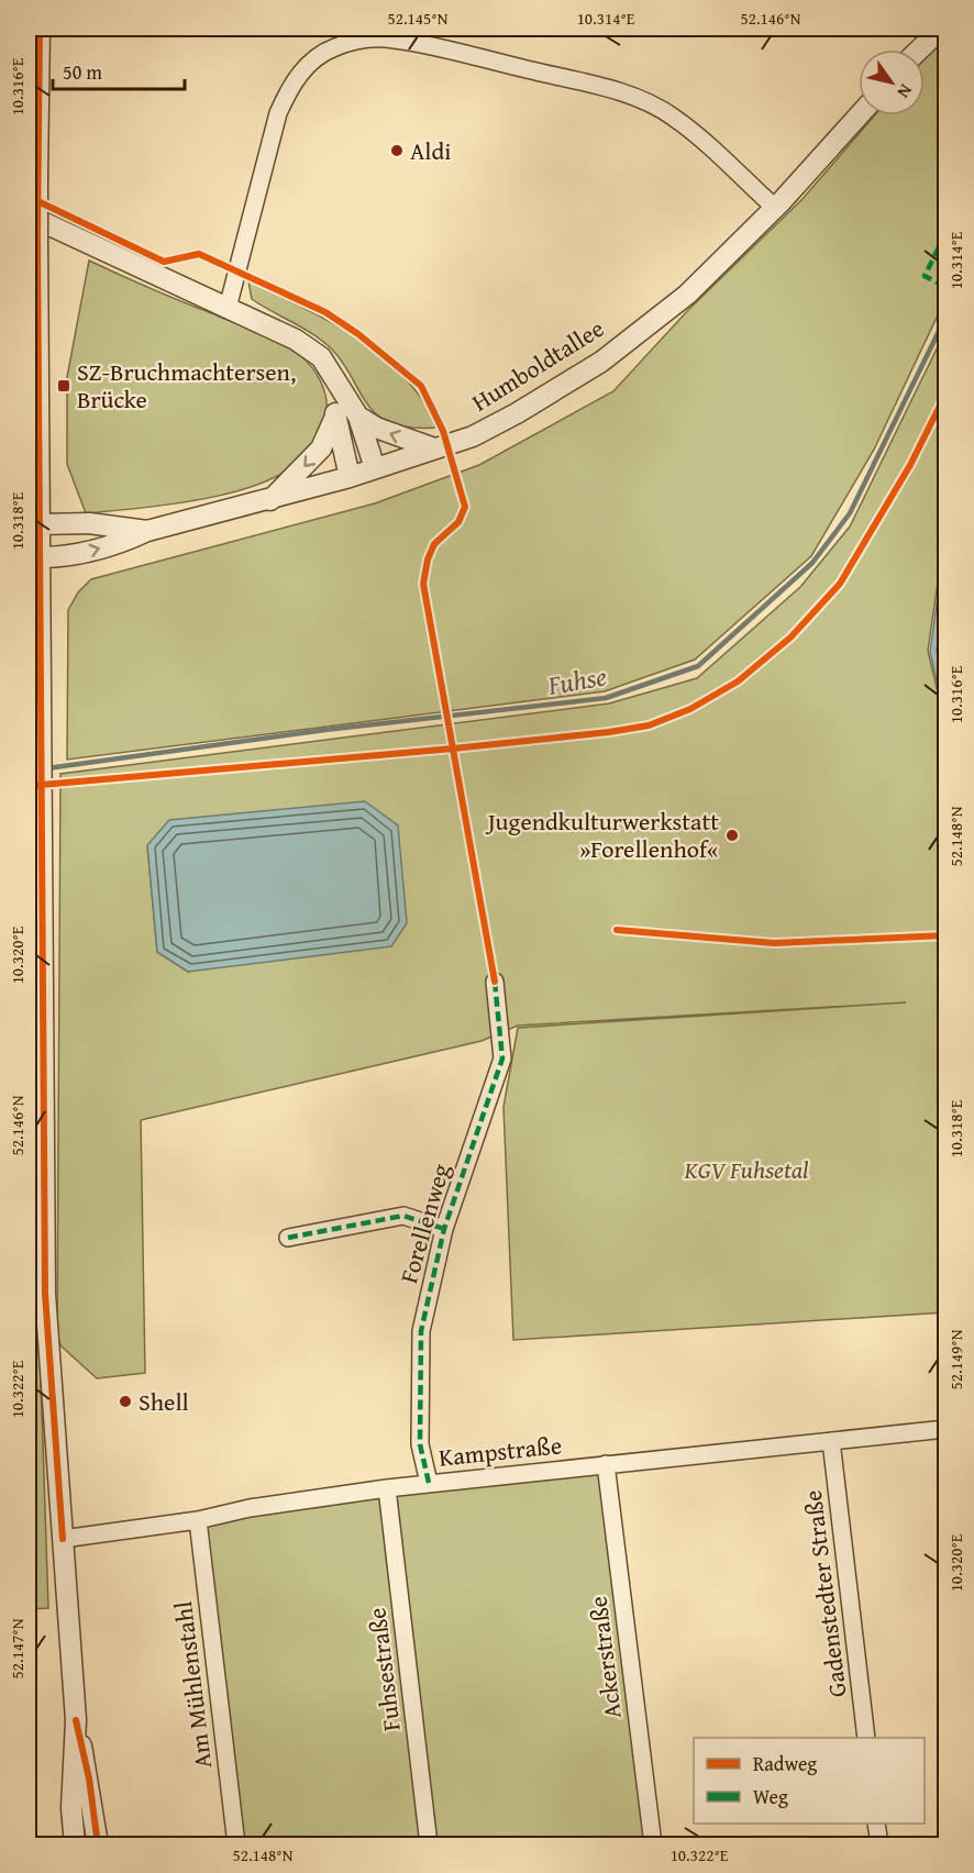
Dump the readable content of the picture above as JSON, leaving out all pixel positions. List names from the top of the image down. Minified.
{"streets":{"street":["Humboldtallee","Forellenweg","Kampstraße","Gadenstedter Straße","Ackerstraße","Fuhsestraße","Am Mühlenstahl"]},"crossings":[["Forellenweg","Kampstraße"],["Kampstraße","Gadenstedter Straße"],["Kampstraße","Ackerstraße"],["Kampstraße","Fuhsestraße"],["Kampstraße","Am Mühlenstahl"]],"water":["Fuhse"],"parks":["KGV Fuhsetal"],"places":{"other":["Aldi","Jugendkulturwerkstatt »Forellenhof«","Shell"],"transit":["SZ-Bruchmachtersen, Brücke"]},"legend":["Radweg","Weg"],"scale_bar":"50 m","north":"bottom right","coordinates":["52.145°N","10.314°E","52.146°N","10.316°E","10.318°E","52.148°N","10.320°E","52.149°N","10.322°E","52.147°N"]}
